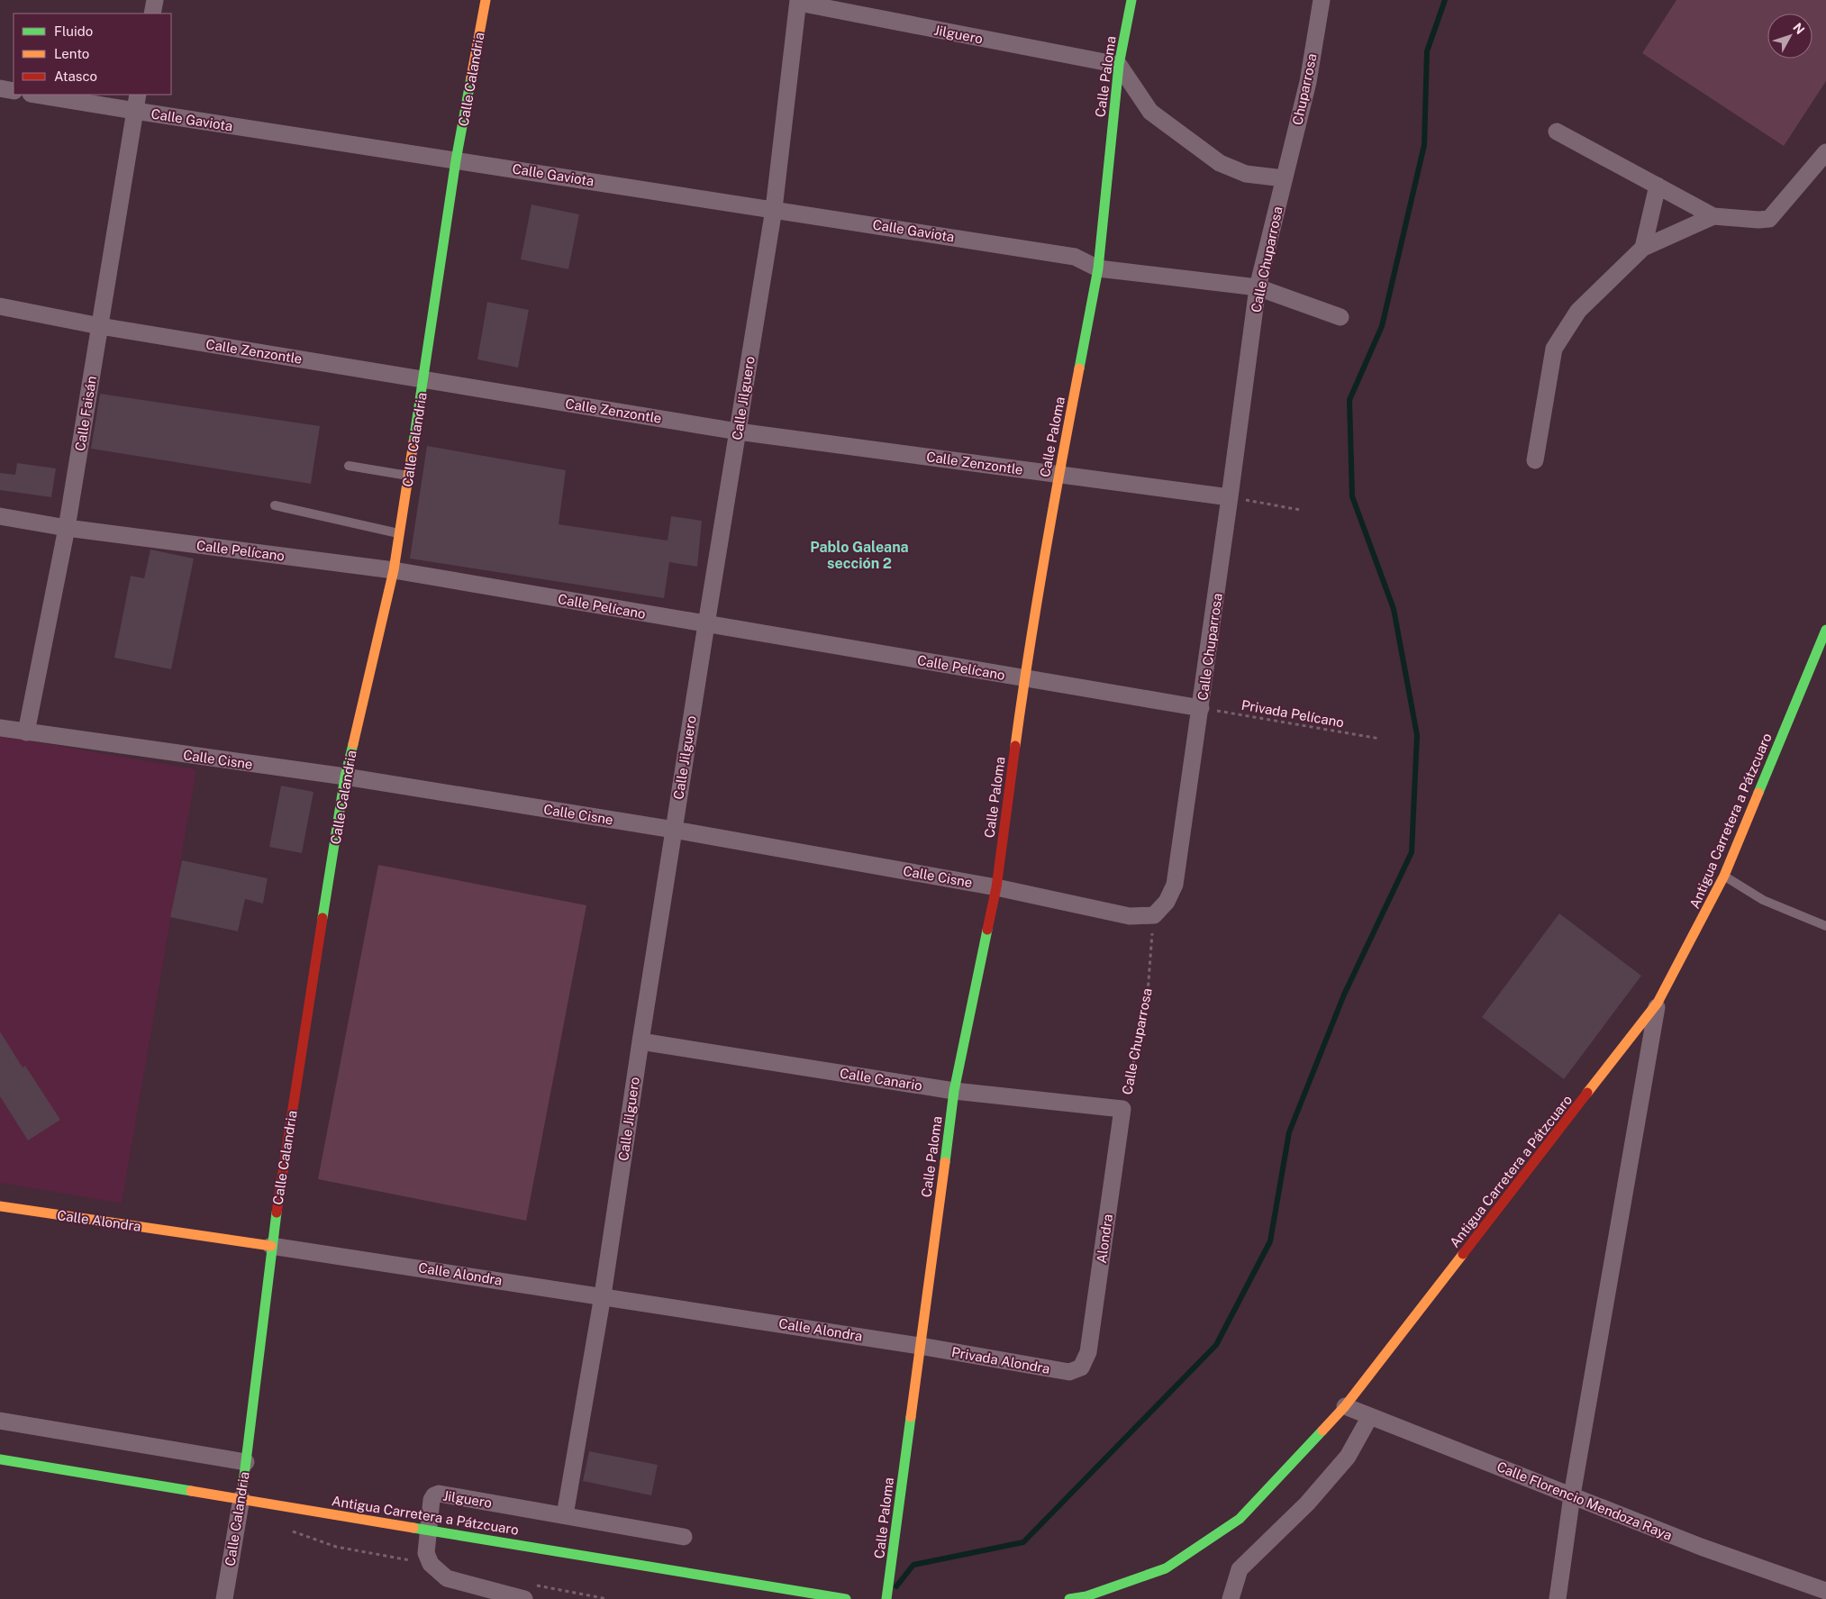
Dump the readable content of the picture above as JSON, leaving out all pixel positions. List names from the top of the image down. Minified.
{"streets":{"street":["Jilguero","Calle Paloma","Calle Calandria","Chuparrosa","Calle Gaviota","Calle Chuparrosa","Calle Zenzontle","Calle Jilguero","Calle Faisán","Calle Pelícano","Calle Cisne","Antigua Carretera a Pátzcuaro","Calle Canario","Calle Alondra","Alondra","Privada Alondra","Calle Florencio Mendoza Raya"],"path":["Privada Pelícano"]},"crossings":[["Jilguero","Calle Paloma"],["Jilguero","Calle Jilguero"],["Jilguero","Antigua Carretera a Pátzcuaro"],["Calle Paloma","Calle Gaviota"],["Calle Paloma","Calle Zenzontle"],["Calle Paloma","Calle Pelícano"],["Calle Paloma","Calle Cisne"],["Calle Paloma","Calle Canario"],["Calle Paloma","Calle Alondra"],["Calle Paloma","Privada Alondra"],["Calle Calandria","Calle Gaviota"],["Calle Calandria","Calle Zenzontle"],["Calle Calandria","Calle Pelícano"],["Calle Calandria","Calle Cisne"],["Calle Calandria","Antigua Carretera a Pátzcuaro"],["Calle Calandria","Calle Alondra"],["Chuparrosa","Calle Chuparrosa"],["Calle Gaviota","Calle Chuparrosa"],["Calle Gaviota","Calle Jilguero"],["Calle Gaviota","Calle Faisán"],["Calle Chuparrosa","Calle Zenzontle"],["Calle Chuparrosa","Calle Pelícano"],["Calle Chuparrosa","Privada Pelícano"],["Calle Chuparrosa","Calle Cisne"],["Calle Chuparrosa","Calle Canario"],["Calle Chuparrosa","Alondra"],["Calle Zenzontle","Calle Jilguero"],["Calle Zenzontle","Calle Faisán"],["Calle Jilguero","Calle Pelícano"],["Calle Jilguero","Calle Cisne"],["Calle Jilguero","Calle Canario"],["Calle Jilguero","Calle Alondra"],["Calle Faisán","Calle Pelícano"],["Calle Faisán","Calle Cisne"],["Calle Pelícano","Privada Pelícano"],["Antigua Carretera a Pátzcuaro","Calle Florencio Mendoza Raya"],["Calle Canario","Alondra"],["Calle Alondra","Privada Alondra"],["Alondra","Privada Alondra"]],"districts":["Pablo Galeana sección 2"],"legend":["Fluido","Lento","Atasco"],"north":"top right"}
